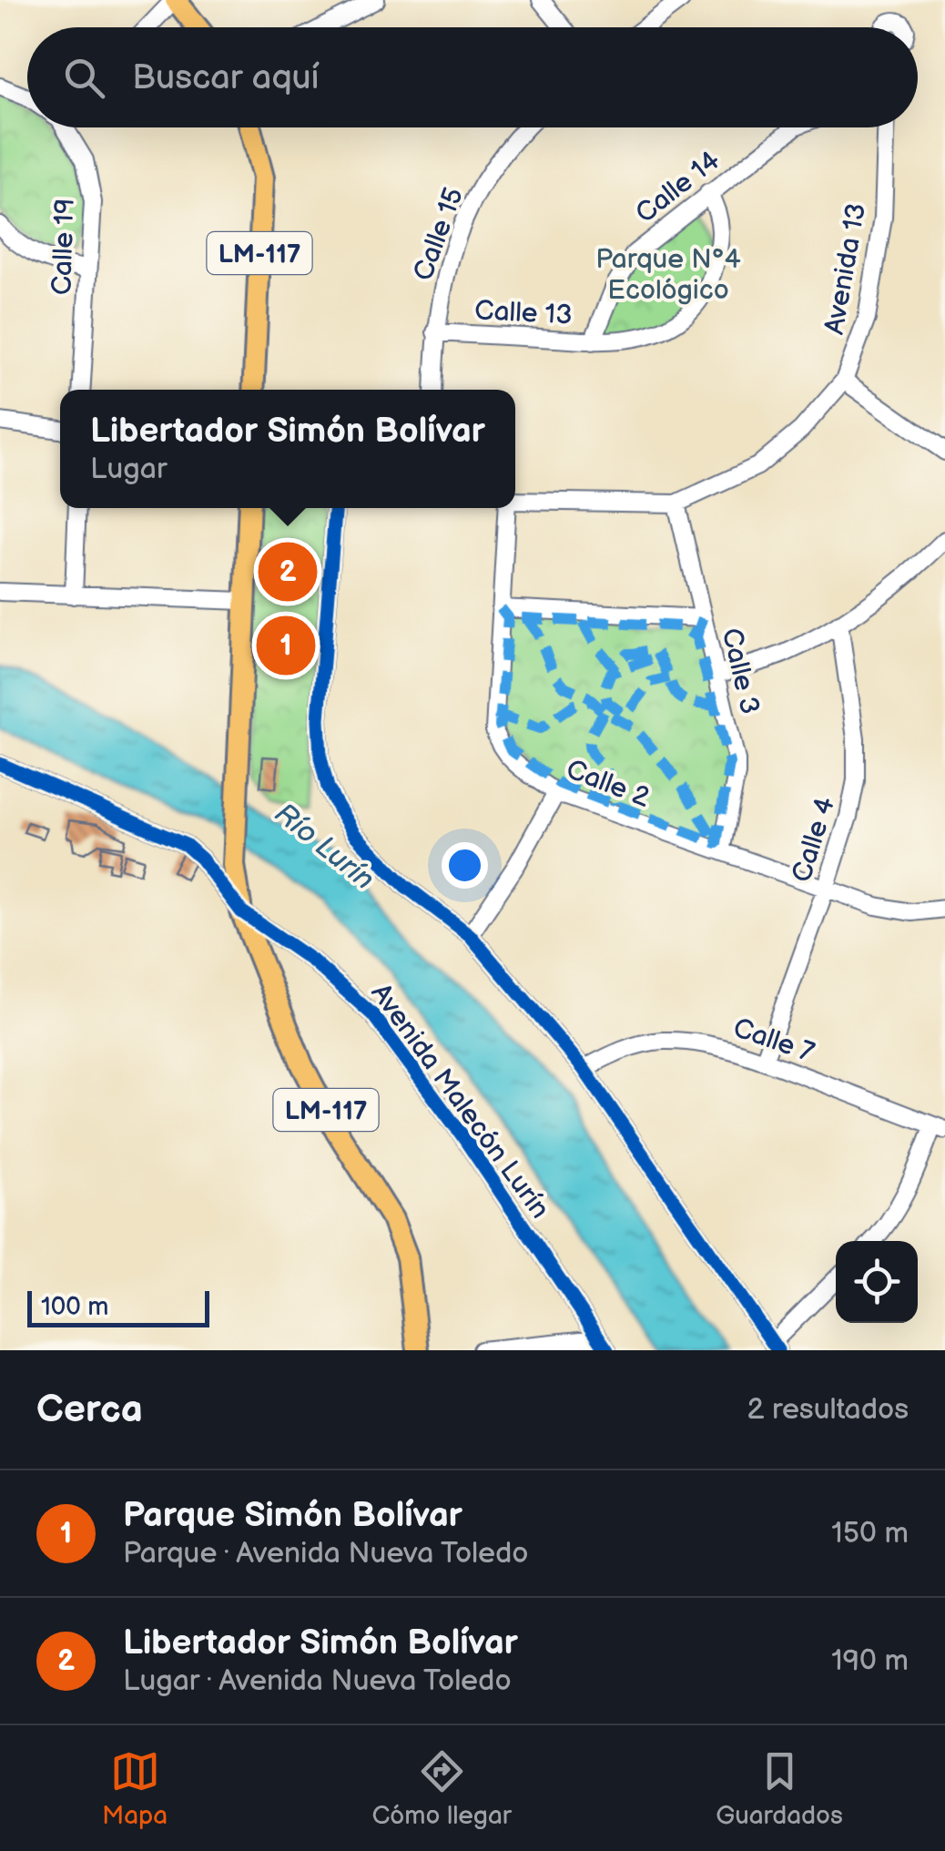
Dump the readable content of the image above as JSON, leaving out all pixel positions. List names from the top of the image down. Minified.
{"streets":{"main road":["LM-117"],"street":["Calle 14","Calle 15","Calle 19","Avenida 13","Calle 13","Calle 3","Calle 2","Calle 4","Calle 7","Avenida Malecón Lurín"]},"crossings":[["Calle 14","Calle 13"],["Calle 15","Calle 13"],["LM-117","Avenida Malecón Lurín"],["Avenida 13","Calle 3"],["Calle 3","Calle 2"],["Calle 2","Calle 4"],["Calle 4","Calle 7"]],"water":["Río Lurín"],"parks":["Parque N°4 Ecológico"],"scale_bar":"100 m","page":{"search":"Buscar aquí","popup":["Libertador Simón Bolívar","Lugar"],"pins":["2","1"],"scale":"100 m","heading":["Cerca","2 resultados"],"list":[{"mark":"1","name":"Parque Simón Bolívar","note":"Parque · Avenida Nueva Toledo","value":"150 m"},{"mark":"2","name":"Libertador Simón Bolívar","note":"Lugar · Avenida Nueva Toledo","value":"190 m"}],"nav":["Mapa","Cómo llegar","Guardados"]}}
